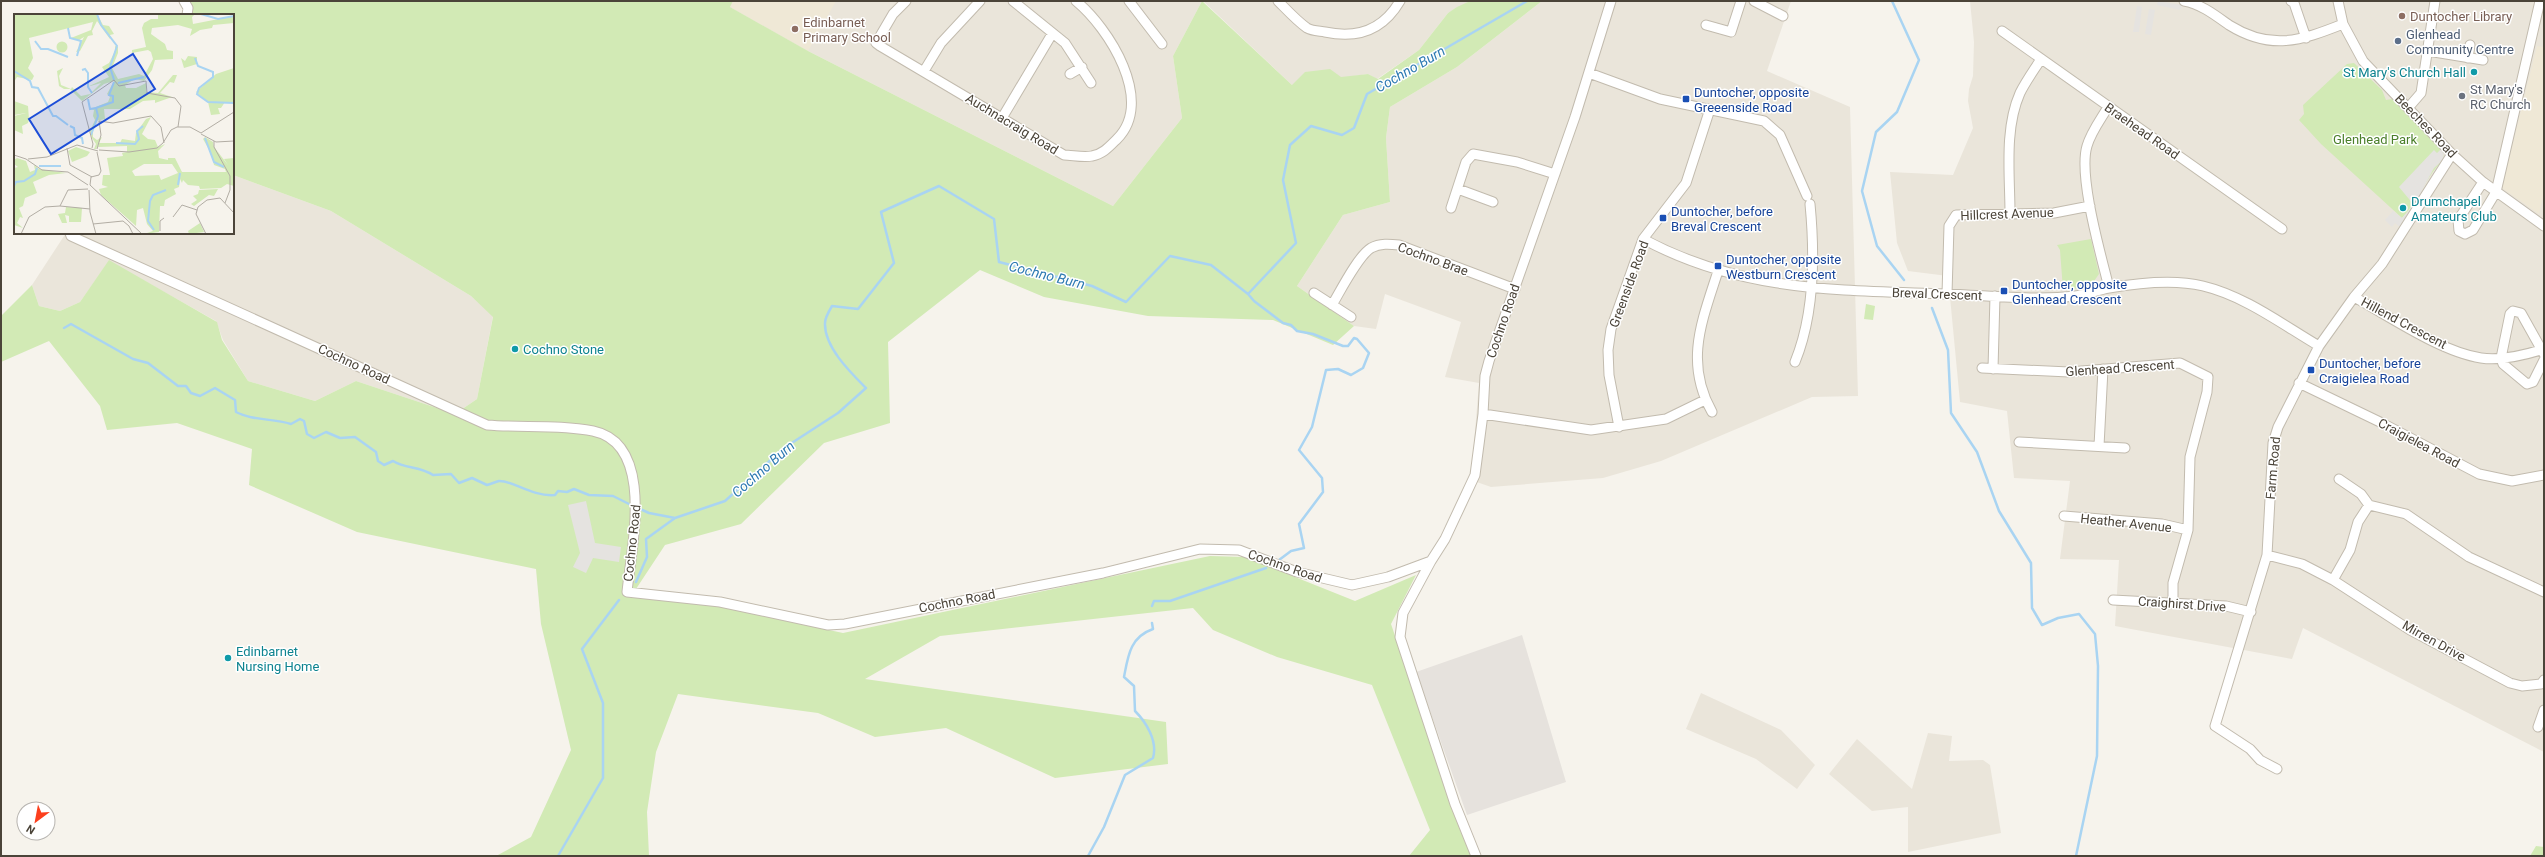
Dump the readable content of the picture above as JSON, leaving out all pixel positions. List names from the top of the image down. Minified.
{"streets":{"street":["Auchnacraig Road","Beeches Road","Braehead Road","Hillcrest Avenue","Cochno Brae","Greenside Road","Breval Crescent","Cochno Road","Hillend Crescent","Glenhead Crescent","Craigielea Road","Farm Road","Heather Avenue","Craighirst Drive","Mirren Drive"]},"crossings":[["Beeches Road","Farm Road"],["Hillcrest Avenue","Breval Crescent"],["Cochno Brae","Cochno Road"],["Greenside Road","Breval Crescent"],["Breval Crescent","Farm Road"],["Hillend Crescent","Farm Road"],["Glenhead Crescent","Heather Avenue"],["Glenhead Crescent","Craighirst Drive"],["Craigielea Road","Farm Road"],["Farm Road","Craighirst Drive"],["Farm Road","Mirren Drive"]],"water":["Cochno Burn"],"parks":["Glenhead Park"],"places":{"other":["Duntocher Library","Edinbarnet Primary School","Glenhead Community Centre","St Mary's Church Hall","St Mary's RC Church","Drumchapel Amateurs Club","Cochno Stone","Edinbarnet Nursing Home"],"transit":["Duntocher, opposite Greeenside Road","Duntocher, before Breval Crescent","Duntocher, opposite Westburn Crescent","Duntocher, opposite Glenhead Crescent","Duntocher, before Craigielea Road"]},"north":"bottom left"}
